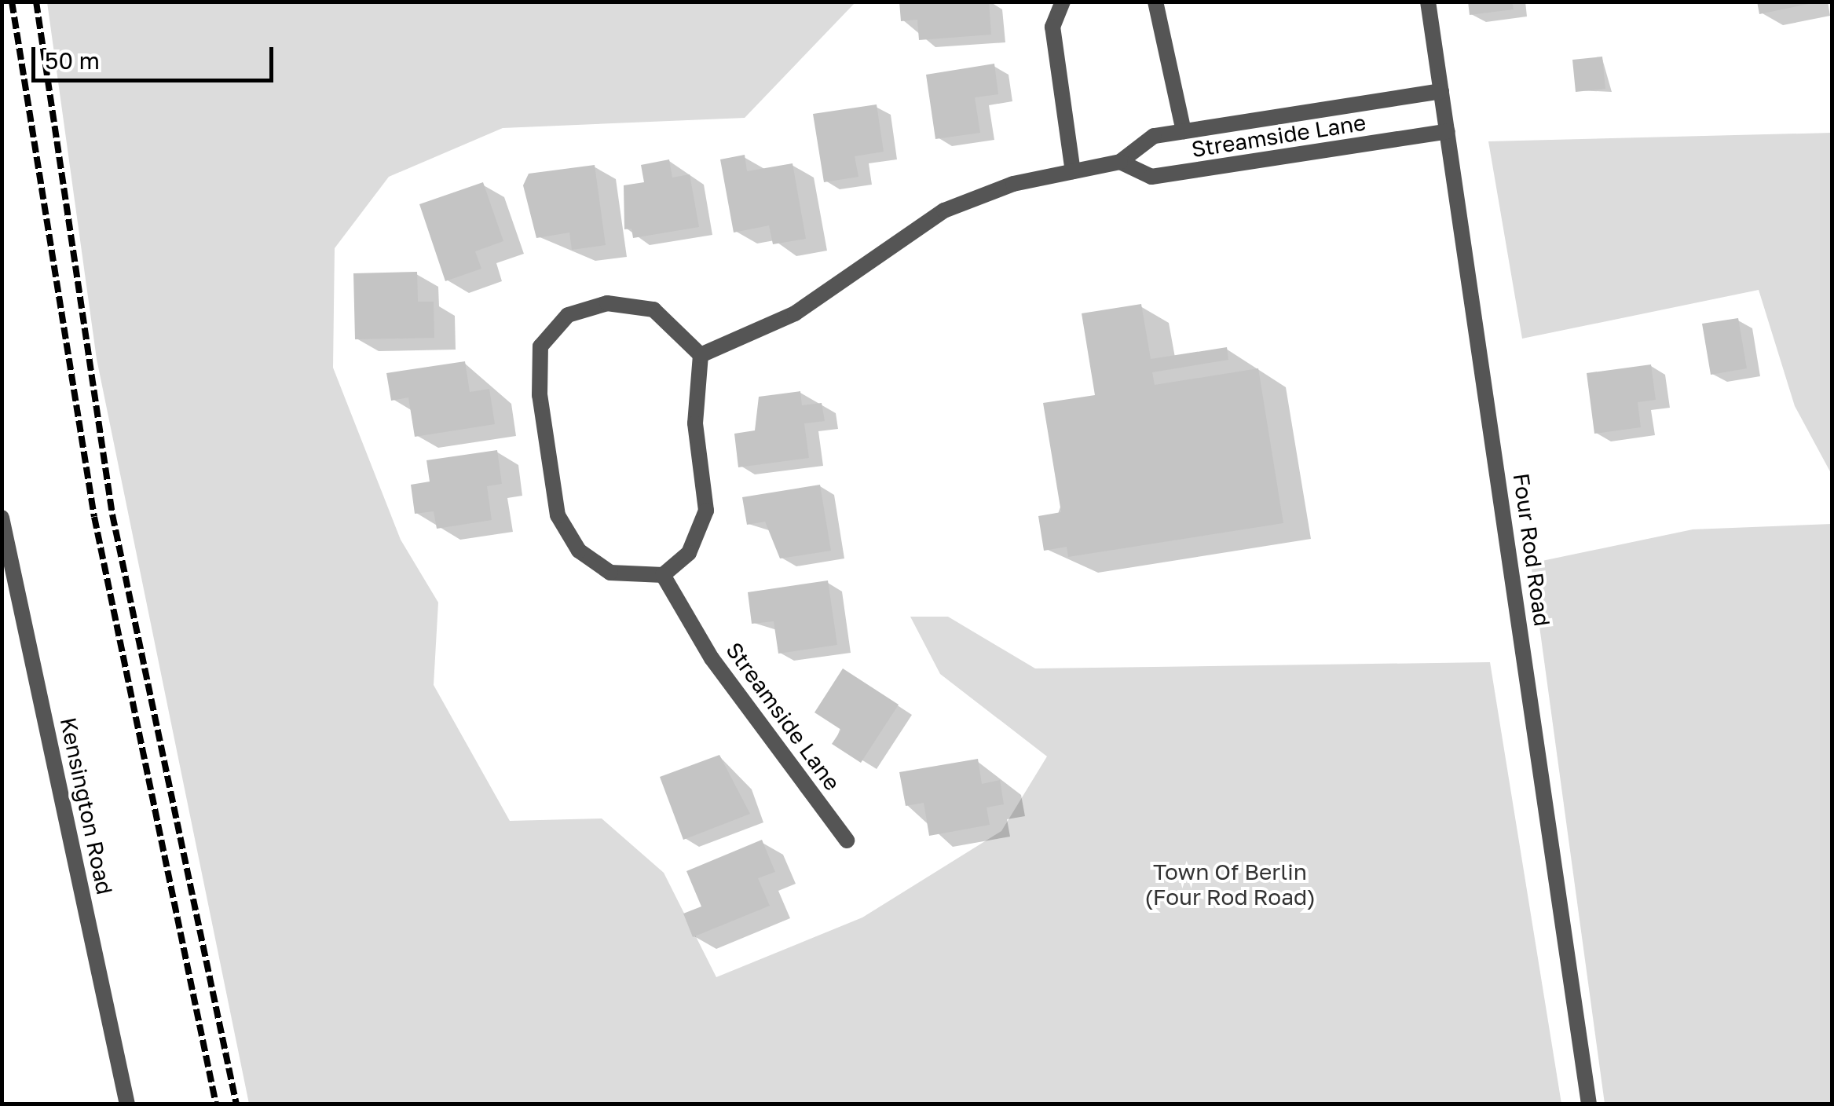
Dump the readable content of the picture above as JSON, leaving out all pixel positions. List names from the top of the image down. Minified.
{"streets":{"street":["Streamside Lane","Four Rod Road","Kensington Road"]},"crossings":[["Streamside Lane","Four Rod Road"]],"parks":["Town Of Berlin (Four Rod Road)"],"scale_bar":"50 m"}
